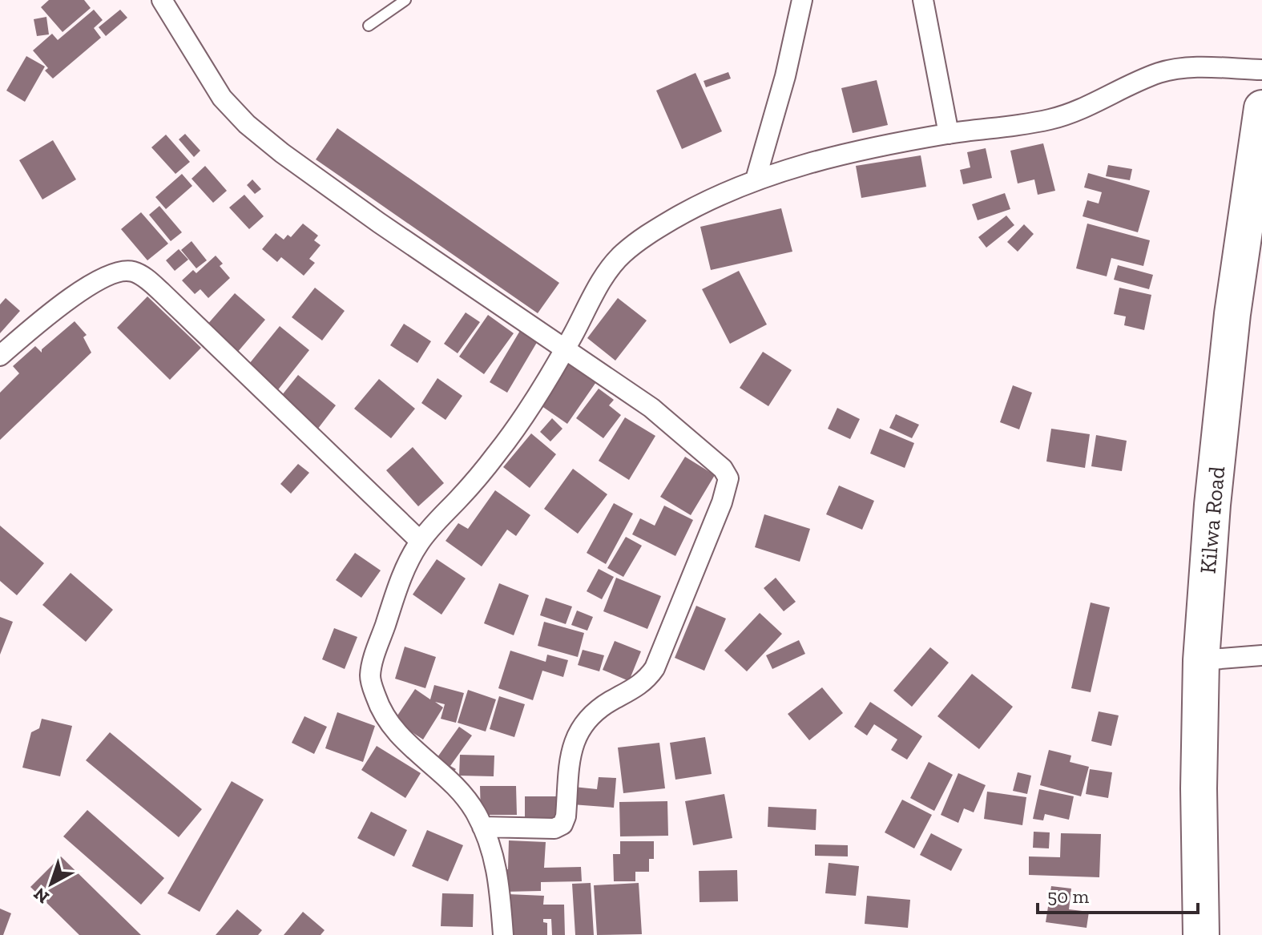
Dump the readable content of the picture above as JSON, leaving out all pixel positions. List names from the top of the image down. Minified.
{"streets":{"highway":["Kilwa Road"]},"scale_bar":"50 m","north":"bottom left"}
